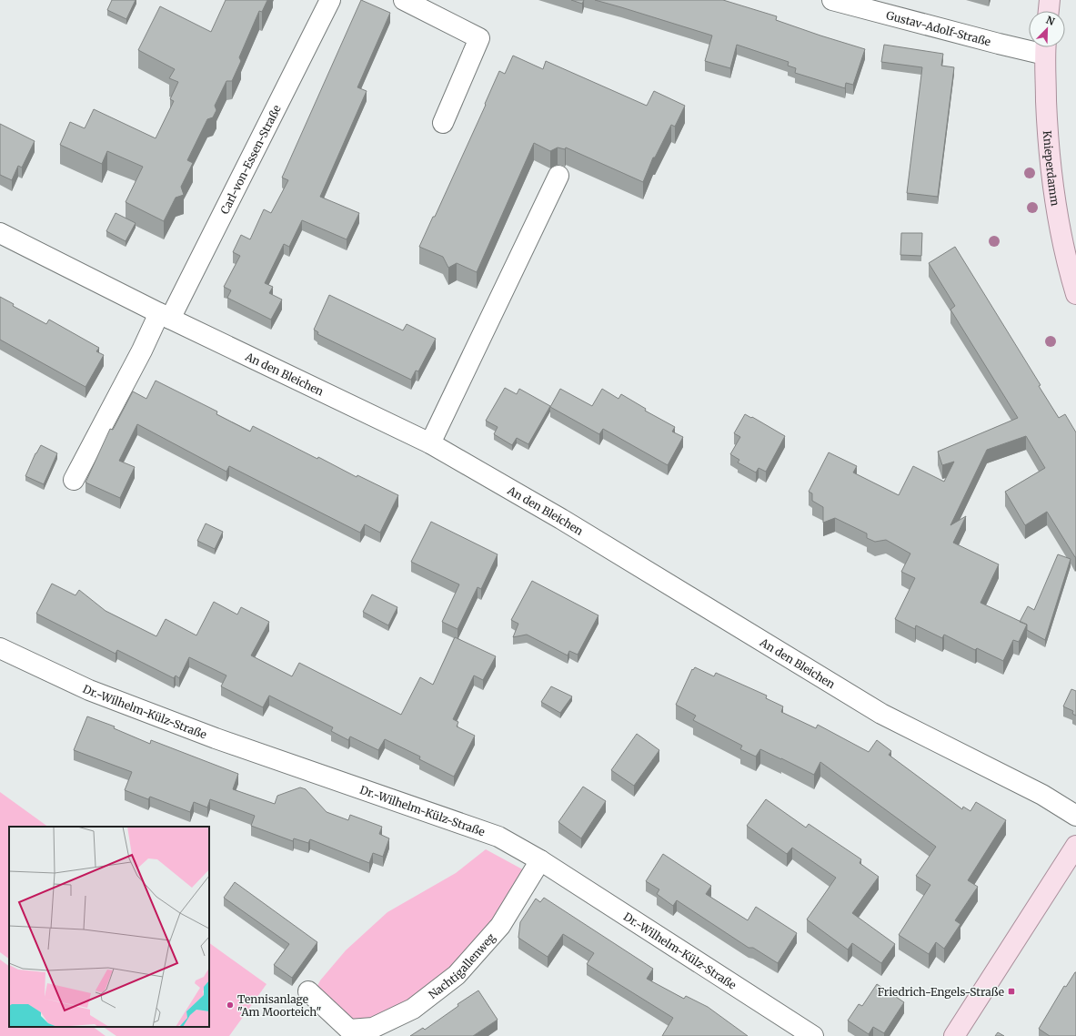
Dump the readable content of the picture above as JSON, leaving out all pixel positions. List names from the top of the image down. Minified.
{"streets":{"main road":["Knieperdamm"],"street":["Gustav-Adolf-Straße","Carl-von-Essen-Straße","An den Bleichen","Dr.-Wilhelm-Külz-Straße","Nachtigallenweg"]},"crossings":[["Carl-von-Essen-Straße","An den Bleichen"],["Dr.-Wilhelm-Külz-Straße","Nachtigallenweg"]],"places":{"transit":["Friedrich-Engels-Straße"],"other":["Tennisanlage \"Am Moorteich\""]},"north":"top right"}
